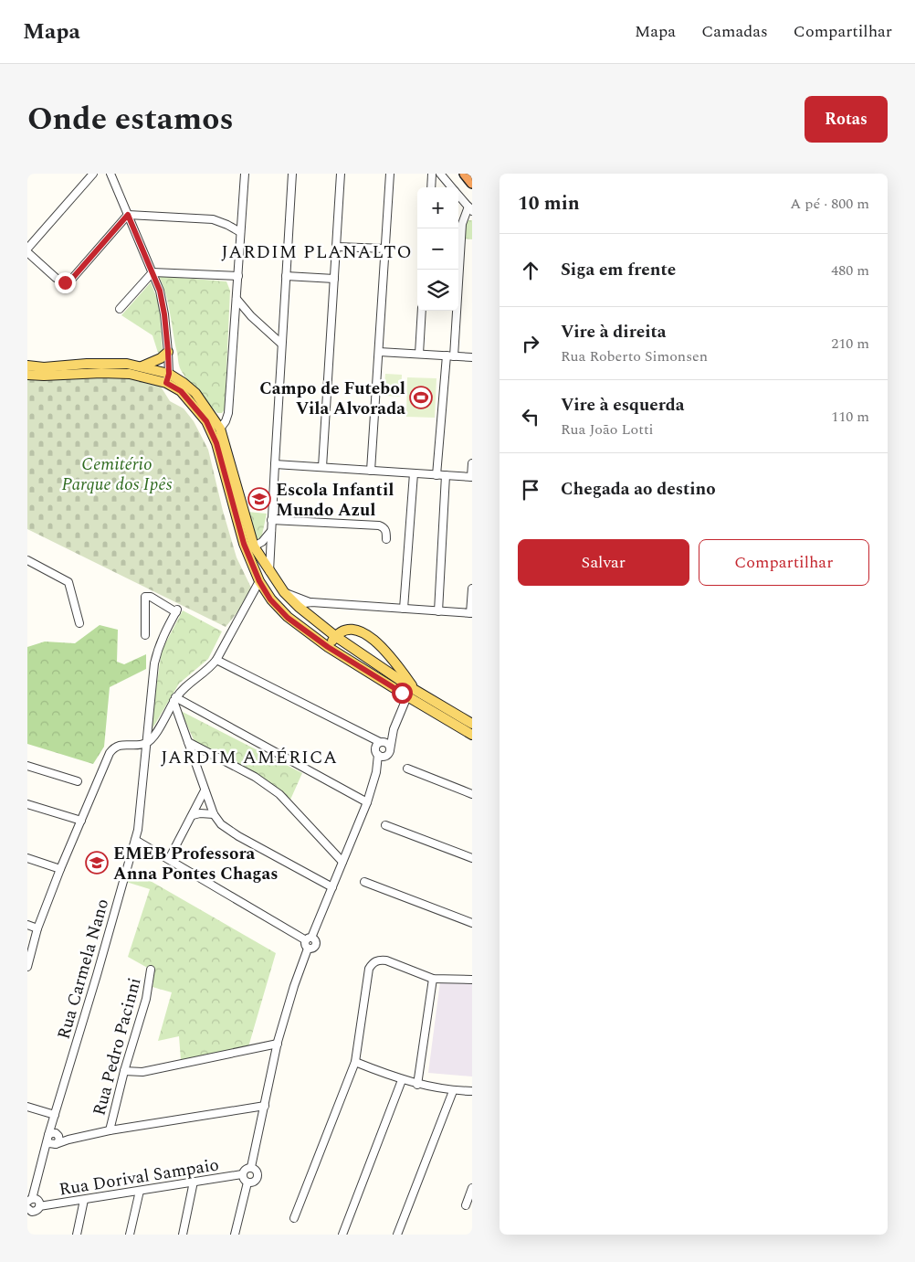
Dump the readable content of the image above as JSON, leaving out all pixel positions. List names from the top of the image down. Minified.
{"streets":{"street":["Rua Carmela Nano","Rua Pedro Pacinni","Rua Dorival Sampaio"]},"crossings":[["Rua Carmela Nano","Rua Dorival Sampaio"]],"districts":["JARDIM PLANALTO","JARDIM AMÉRICA"],"parks":["Cemitério Parque dos Ipês"],"places":{"sports":["Campo de Futebol Vila Alvorada"],"school or university":["Escola Infantil Mundo Azul","EMEB Professora Anna Pontes Chagas"]},"page":{"header":"Mapa","nav":["Mapa","Camadas","Compartilhar"],"title":"Onde estamos","buttons":["Rotas",["Salvar","Compartilhar"]],"heading":["10 min","A pé · 800 m"],"map_buttons":["+","−"],"list":[["Siga em frente","480 m"],["Vire à direita","Rua Roberto Simonsen","210 m"],["Vire à esquerda","Rua João Lotti","110 m"],"Chegada ao destino"]}}
